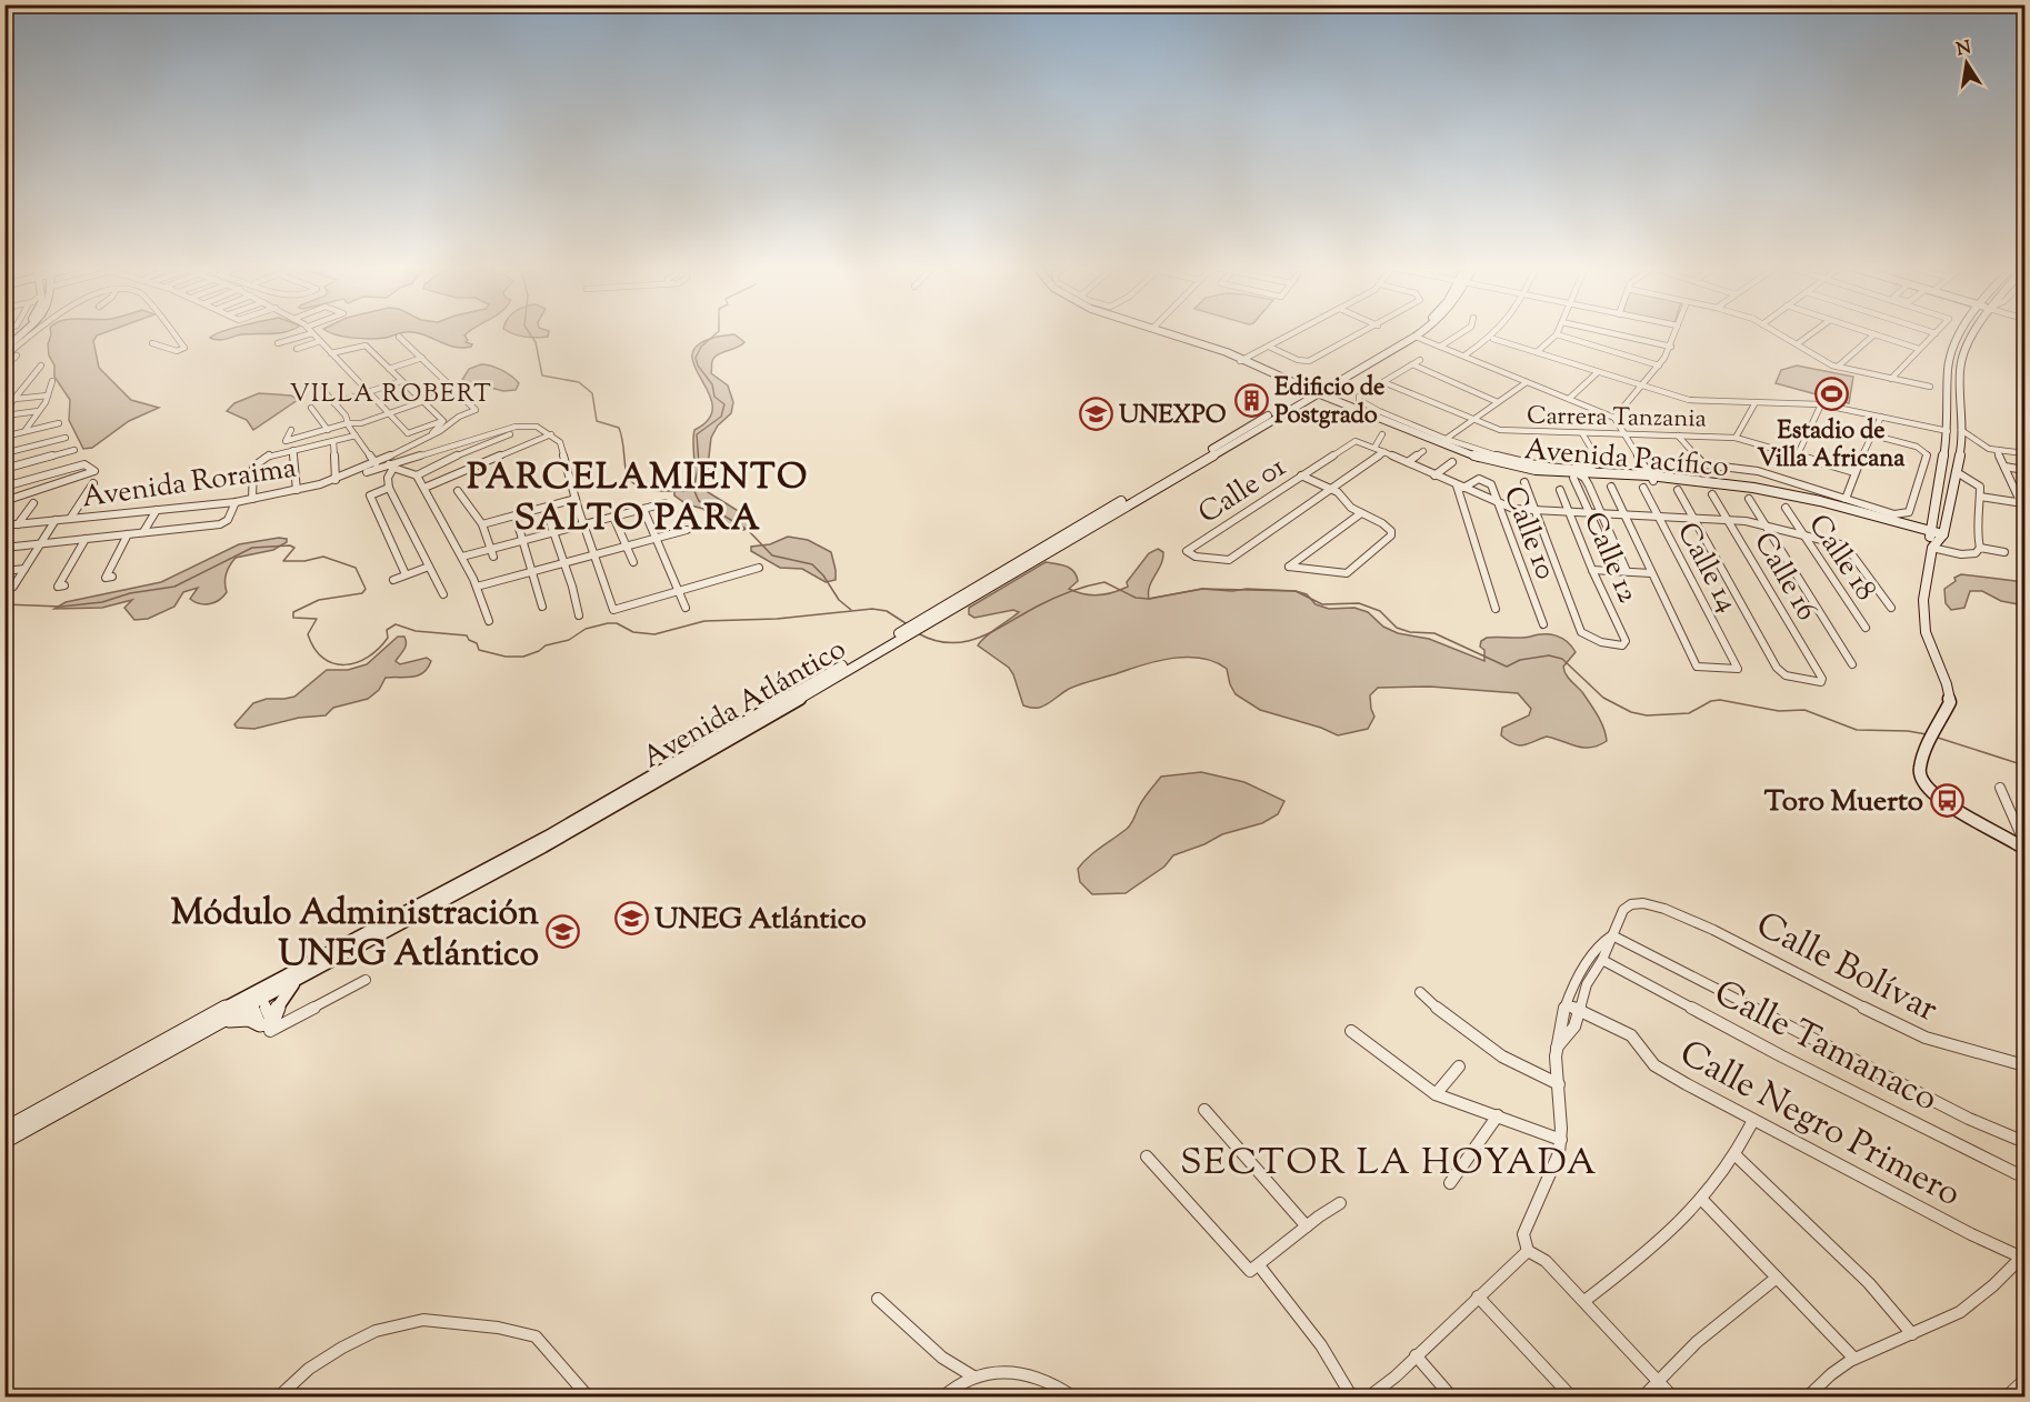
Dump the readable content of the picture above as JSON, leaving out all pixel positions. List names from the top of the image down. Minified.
{"streets":{"street":["Carrera Tanzania","Avenida Pacífico","Avenida Roraima","Calle 01","Calle 10","Calle 12","Calle 18","Calle 14","Calle 16","Avenida Atlántico","Calle Bolívar","Calle Tamanaco","Calle Negro Primero"]},"crossings":[["Avenida Pacífico","Avenida Atlántico"]],"districts":["VILLA ROBERT","PARCELAMIENTO SALTO PARA","SECTOR LA HOYADA"],"places":{"sports":["Estadio de Villa Africana"],"building":["Edificio de Postgrado"],"school or university":["UNEXPO","UNEG Atlántico","Módulo Administración UNEG Atlántico"],"bus stop":["Toro Muerto"]},"north":"top"}
